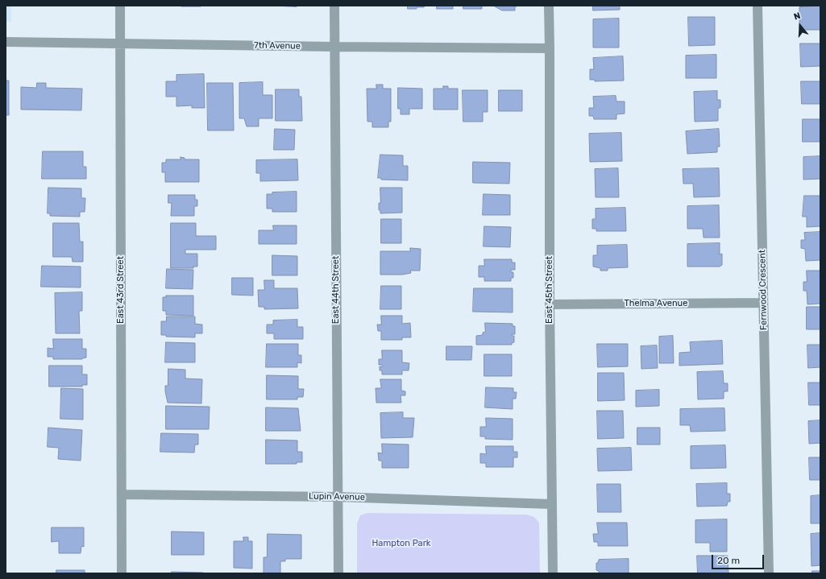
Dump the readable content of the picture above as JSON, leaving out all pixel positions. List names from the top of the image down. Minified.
{"streets":{"street":["7th Avenue","East 43rd Street","East 44th Street","East 45th Street","Fernwood Crescent","Thelma Avenue","Lupin Avenue"]},"crossings":[["7th Avenue","East 43rd Street"],["7th Avenue","East 44th Street"],["7th Avenue","East 45th Street"],["East 43rd Street","Lupin Avenue"],["East 44th Street","Lupin Avenue"],["East 45th Street","Thelma Avenue"],["East 45th Street","Lupin Avenue"],["Fernwood Crescent","Thelma Avenue"]],"parks":["Hampton Park"],"scale_bar":"20 m","north":"top"}
